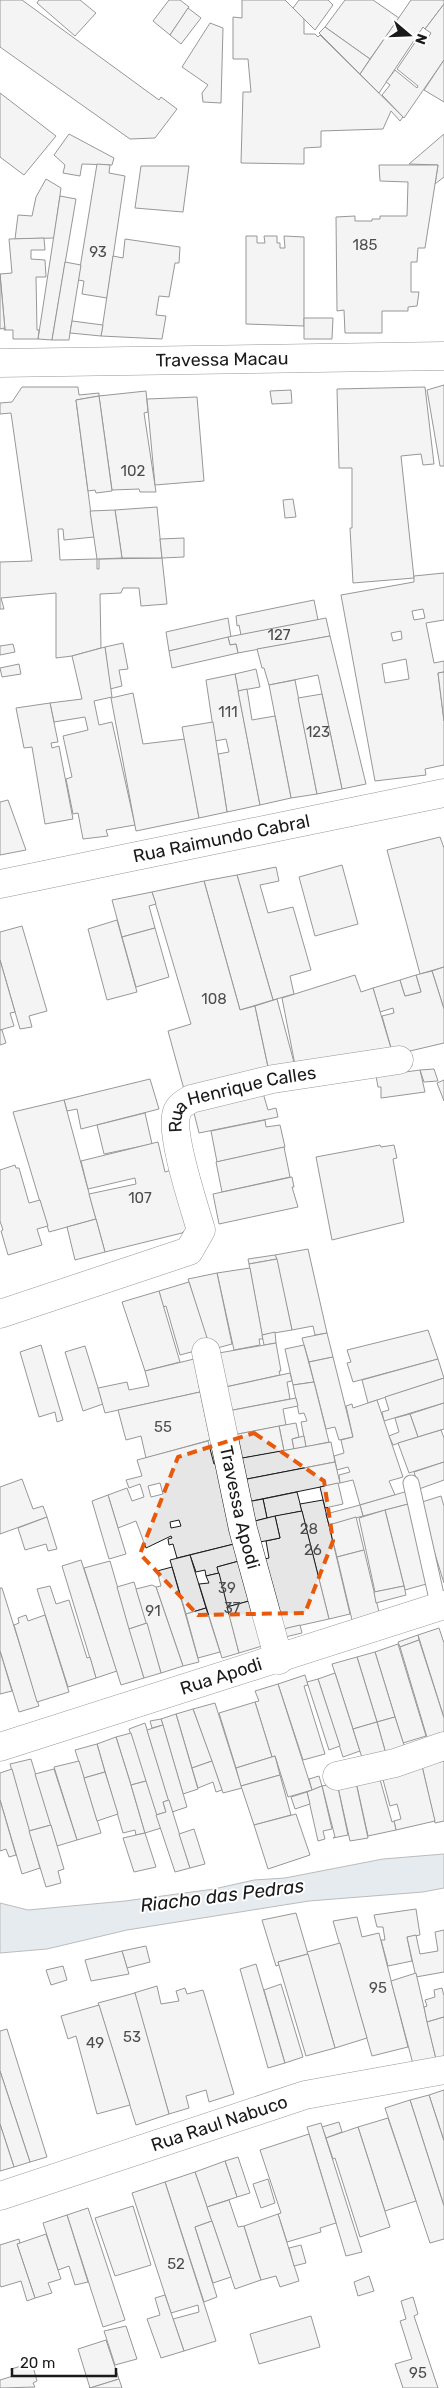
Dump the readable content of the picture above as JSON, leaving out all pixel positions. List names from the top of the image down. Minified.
{"streets":{"street":["Travessa Macau","Rua Raimundo Cabral","Rua Henrique Calles","Travessa Apodi","Rua Apodi","Rua Raul Nabuco"]},"crossings":[["Travessa Apodi","Rua Apodi"]],"water":["Riacho das Pedras"],"house_numbers":["185","93","102","127","111","123","108","107","55","28","26","39","37","91","95","53","49","52","95"],"scale_bar":"20 m","north":"right"}
